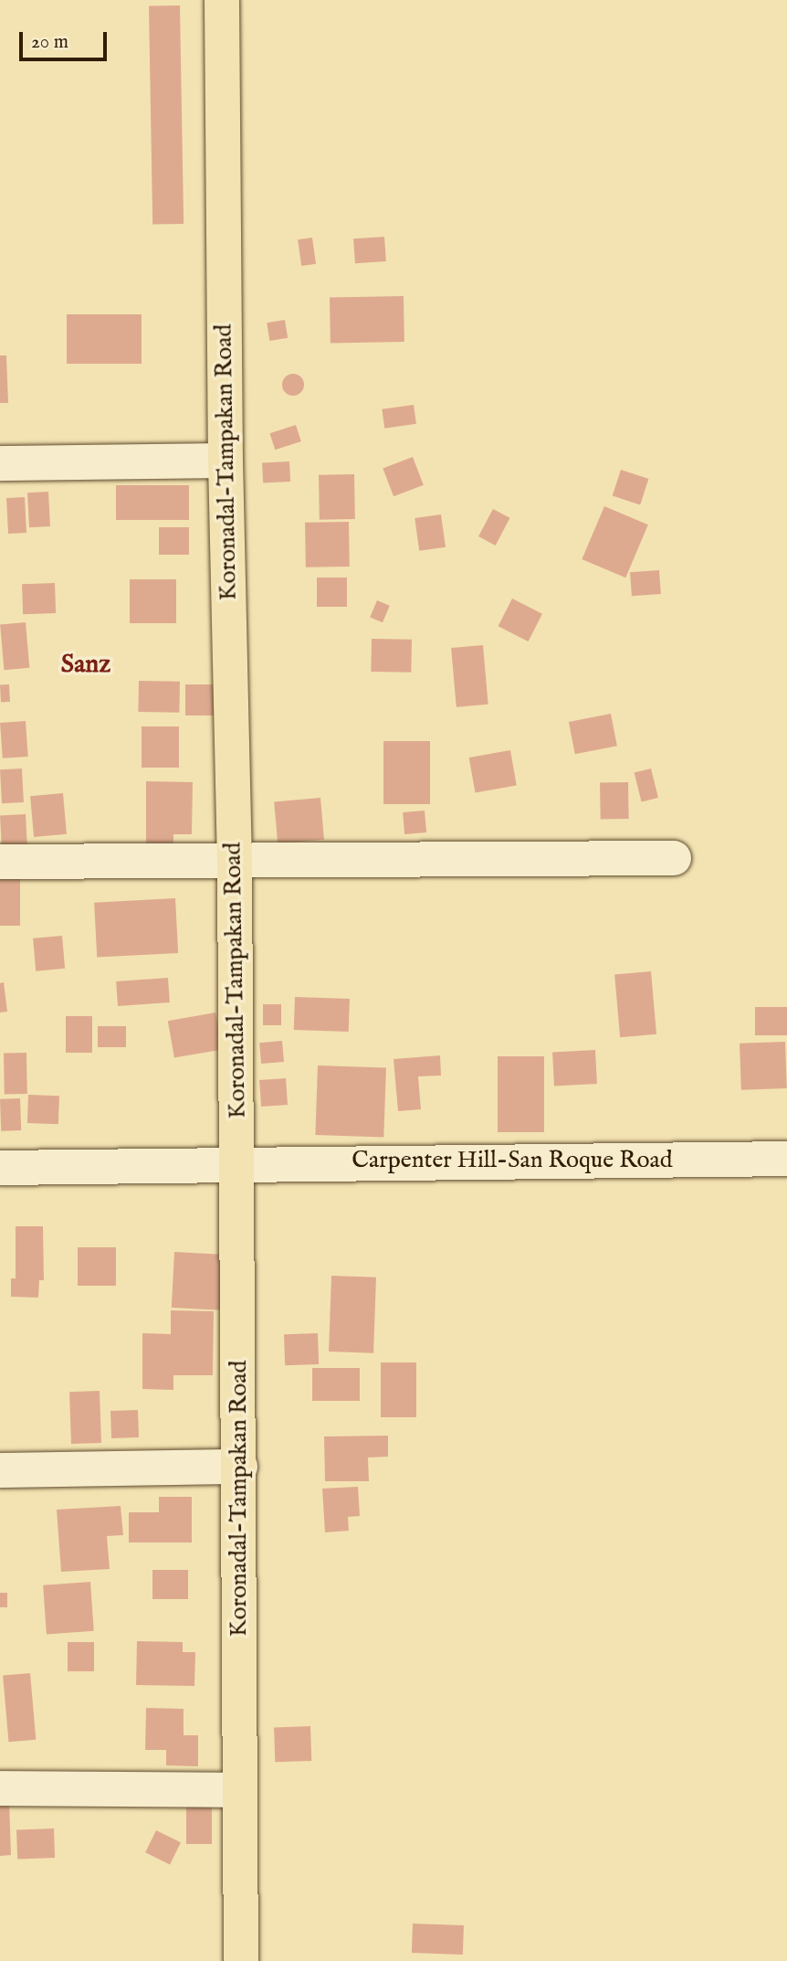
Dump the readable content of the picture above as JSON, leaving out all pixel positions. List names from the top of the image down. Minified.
{"streets":{"main road":["Koronadal-Tampakan Road"],"street":["Carpenter Hill-San Roque Road"]},"crossings":[["Koronadal-Tampakan Road","Carpenter Hill-San Roque Road"]],"districts":["Sanz"],"scale_bar":"20 m"}
